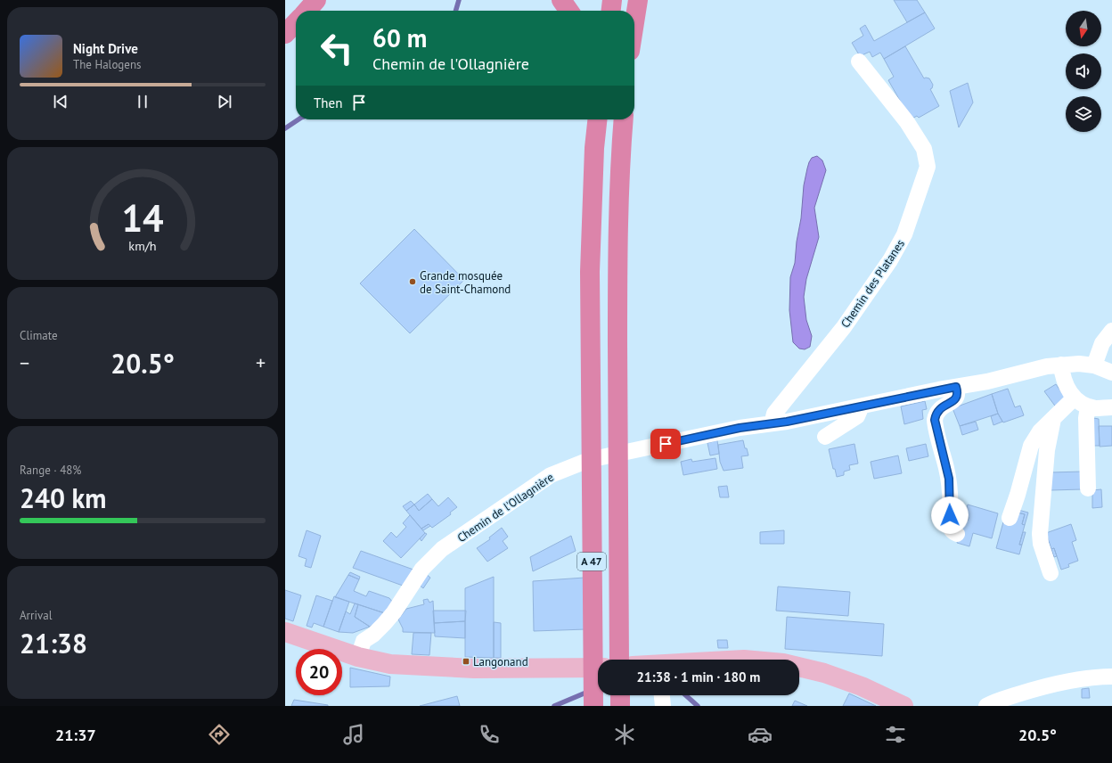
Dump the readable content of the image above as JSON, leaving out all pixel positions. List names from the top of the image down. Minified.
{"streets":{"highway":["A 47"],"street":["Chemin des Platanes","Chemin de l'Ollagnière"]},"crossings":[["Chemin des Platanes","Chemin de l'Ollagnière"]],"places":{"other":["Grande mosquée de Saint-Chamond"],"transit":["Langonand"]},"north":"bottom","page":{"turn":["60 m","Chemin de l'Ollagnière"],"song":["Night Drive","The Halogens"],"then":"Then","tile":["Climate",["Range · 48%","240 km"],["Arrival","21:38"]],"heat":["−","20.5°","+"],"limit":"20","trip":"21:38 · 1 min · 180 m","tabs":["21:37","20.5°"],"gauge":["14","km/h"]}}
